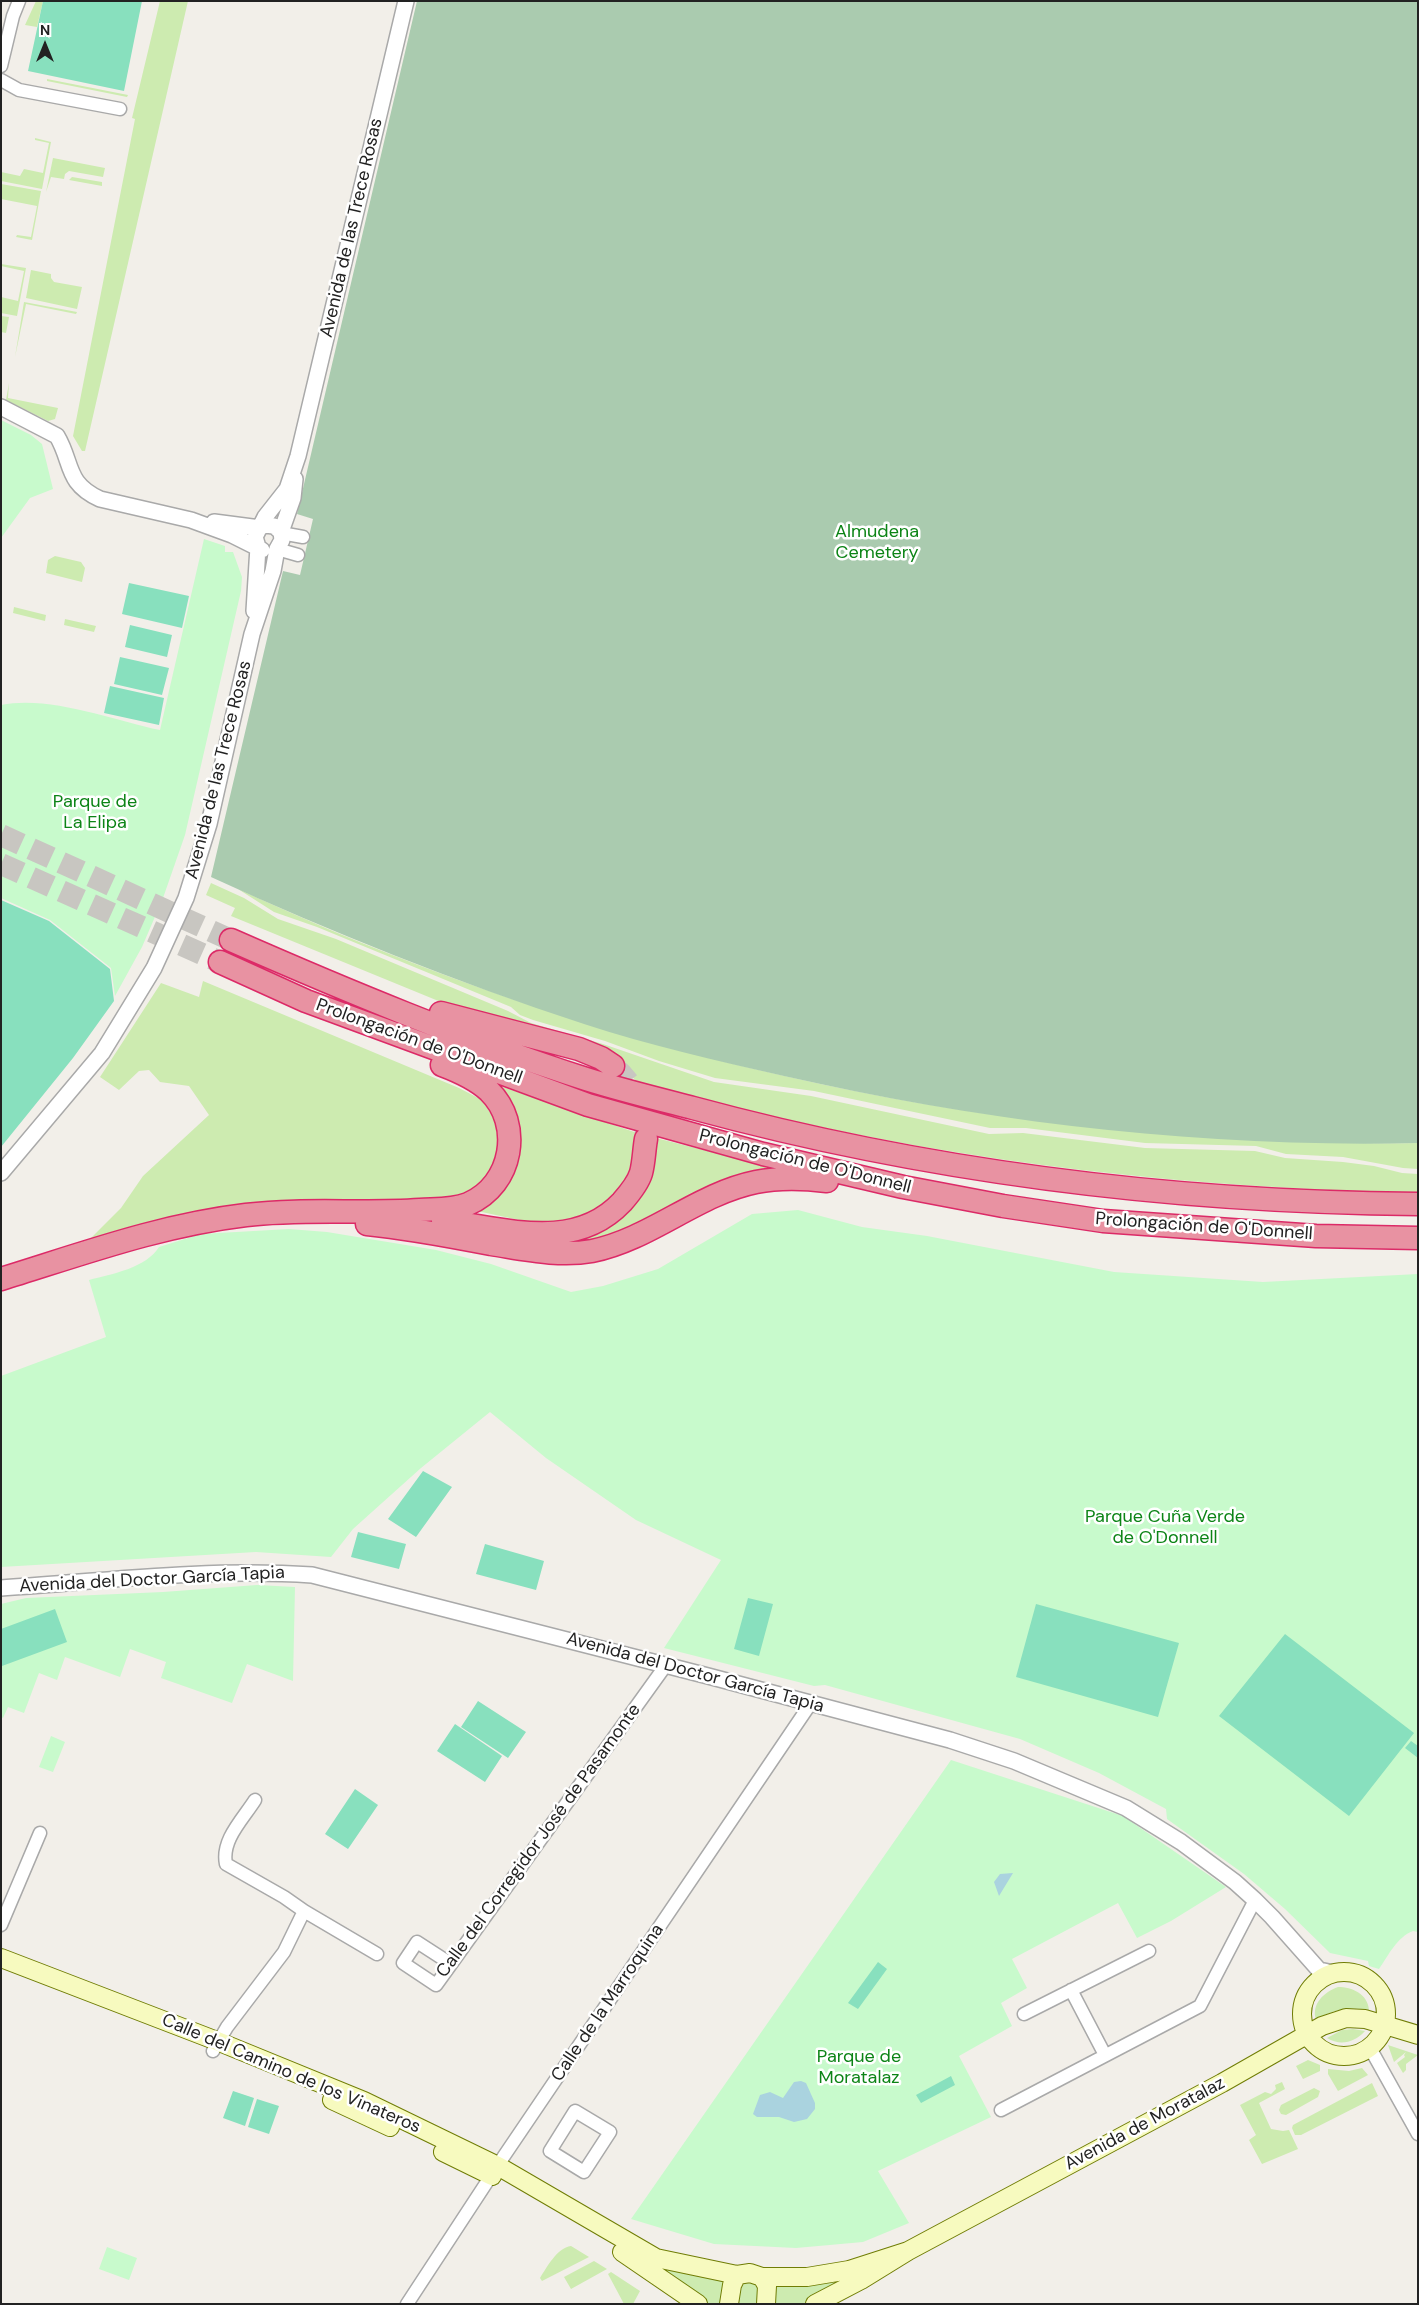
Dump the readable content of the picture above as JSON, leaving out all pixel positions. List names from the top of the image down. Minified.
{"streets":{"highway":["Prolongación de O'Donnell"],"main road":["Calle del Camino de los Vinateros","Avenida de Moratalaz"],"street":["Avenida de las Trece Rosas","Avenida del Doctor García Tapia","Calle del Corregidor José de Pasamonte","Calle de la Marroquina"]},"crossings":[["Avenida del Doctor García Tapia","Calle del Corregidor José de Pasamonte"],["Avenida del Doctor García Tapia","Calle de la Marroquina"],["Calle de la Marroquina","Calle del Camino de los Vinateros"],["Calle del Camino de los Vinateros","Avenida de Moratalaz"]],"parks":["Almudena Cemetery","Parque de La Elipa","Parque Cuña Verde de O'Donnell","Parque de Moratalaz"],"north":"top"}
